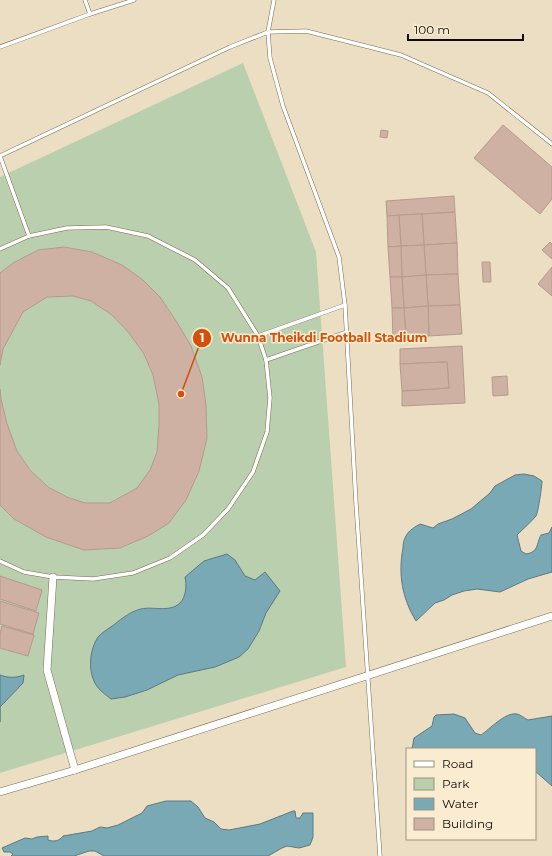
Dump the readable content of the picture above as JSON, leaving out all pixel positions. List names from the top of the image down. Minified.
{"places":["Wunna Theikdi Football Stadium"],"legend":["Road","Park","Water","Building"],"scale_bar":"100 m"}
